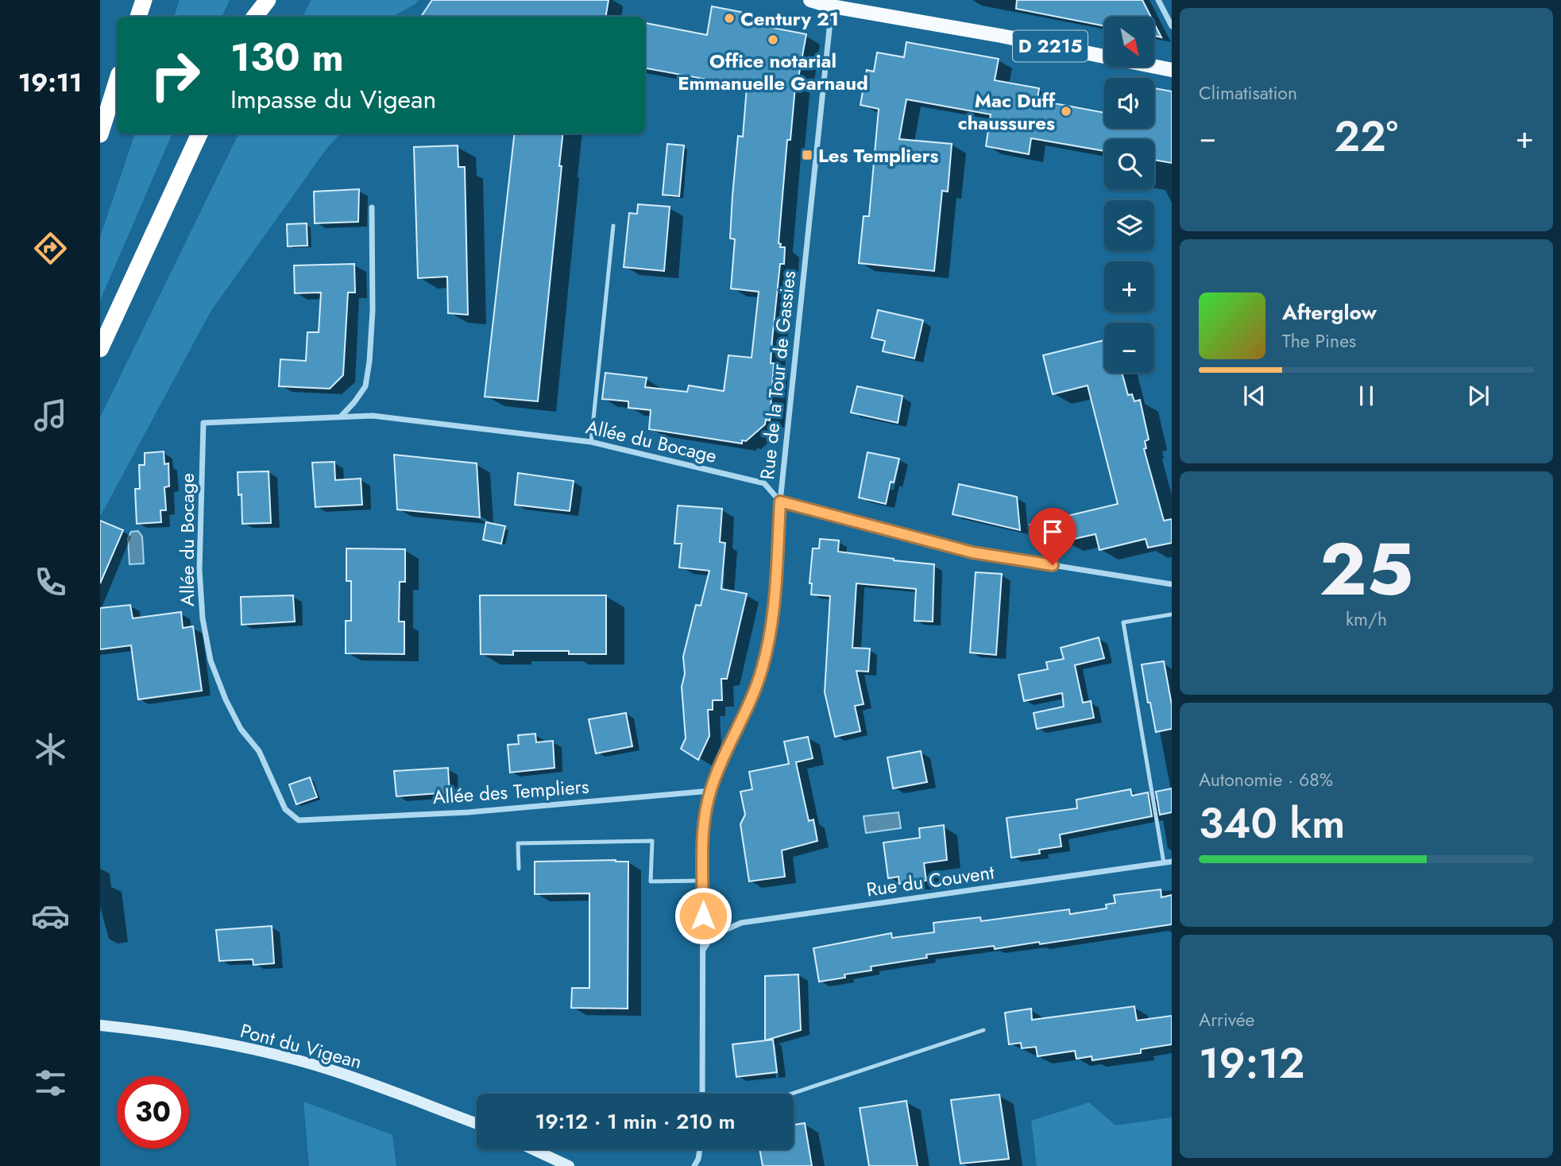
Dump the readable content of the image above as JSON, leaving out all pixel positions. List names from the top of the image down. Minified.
{"streets":{"main road":["D 2215"],"street":["Rue de la Tour de Gassies","Allée du Bocage","Allée des Templiers","Rue du Couvent","Pont du Vigean"]},"crossings":[["D 2215","Rue de la Tour de Gassies"],["Rue de la Tour de Gassies","Allée du Bocage"],["Rue de la Tour de Gassies","Allée des Templiers"],["Rue de la Tour de Gassies","Rue du Couvent"],["Allée du Bocage","Allée des Templiers"]],"places":{"other":["Century 21","Office notarial Emmanuelle Garnaud","Mac Duff chaussures"],"transit":["Les Templiers"]},"north":"bottom right","page":{"tabs":"19:11","tile":["Climatisation",["25","km/h"],["Autonomie · 68%","340 km"],["Arrivée","19:12"]],"map_buttons":["+","−"],"turn":["130 m","Impasse du Vigean"],"heat":["−","22°","+"],"song":["Afterglow","The Pines"],"limit":"30","trip":"19:12 · 1 min · 210 m"}}
